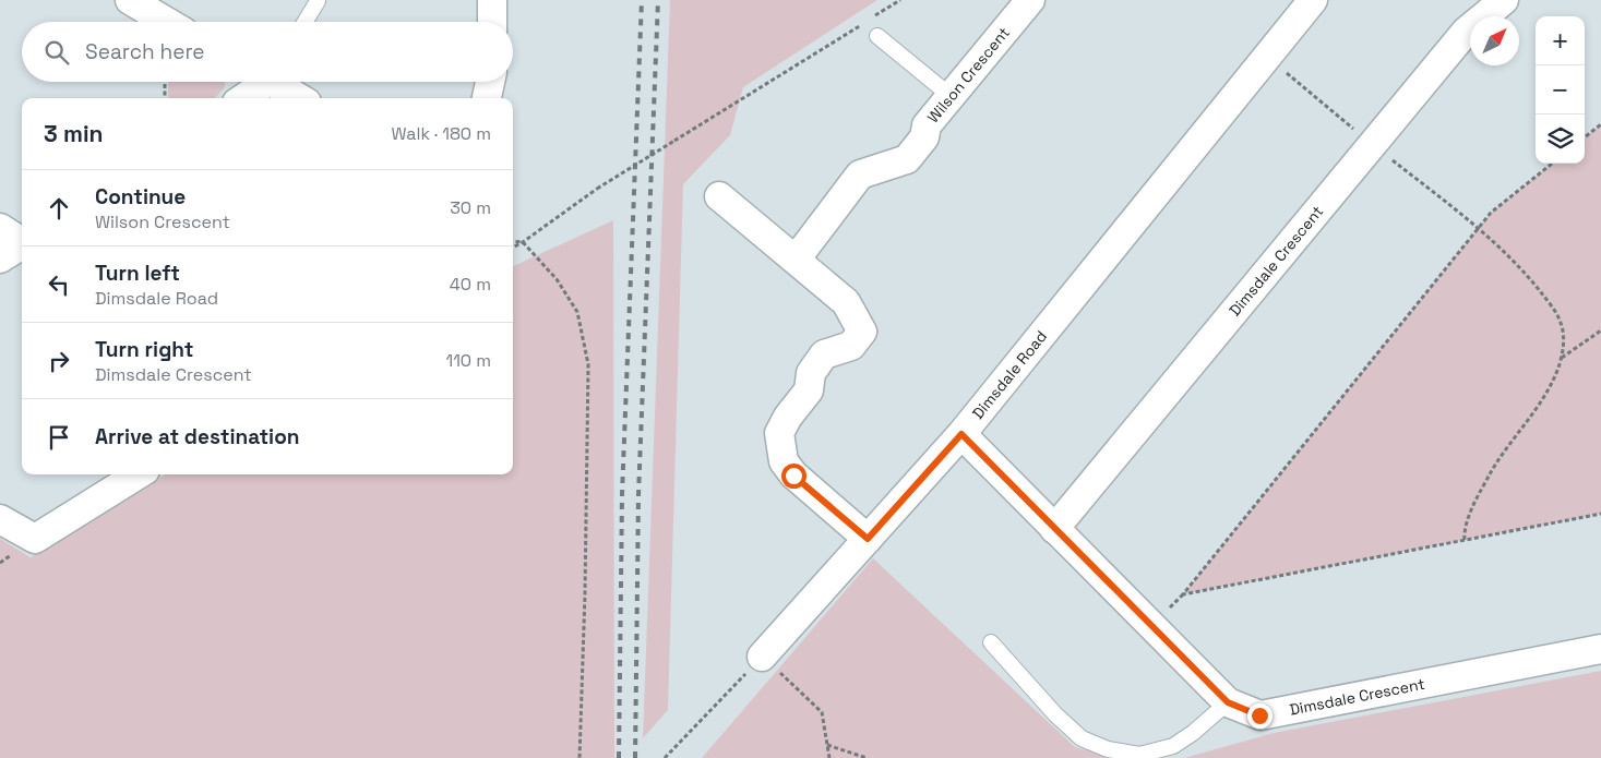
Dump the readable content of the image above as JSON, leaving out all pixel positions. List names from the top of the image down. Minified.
{"streets":{"street":["Wilson Crescent","Dimsdale Crescent","Dimsdale Road"]},"crossings":[["Dimsdale Crescent","Dimsdale Road"]],"north":"top right","page":{"map_buttons":["+","−"],"search":"Search here","heading":["3 min","Walk · 180 m"],"list":[["Continue","Wilson Crescent","30 m"],["Turn left","Dimsdale Road","40 m"],["Turn right","Dimsdale Crescent","110 m"],"Arrive at destination"]}}
